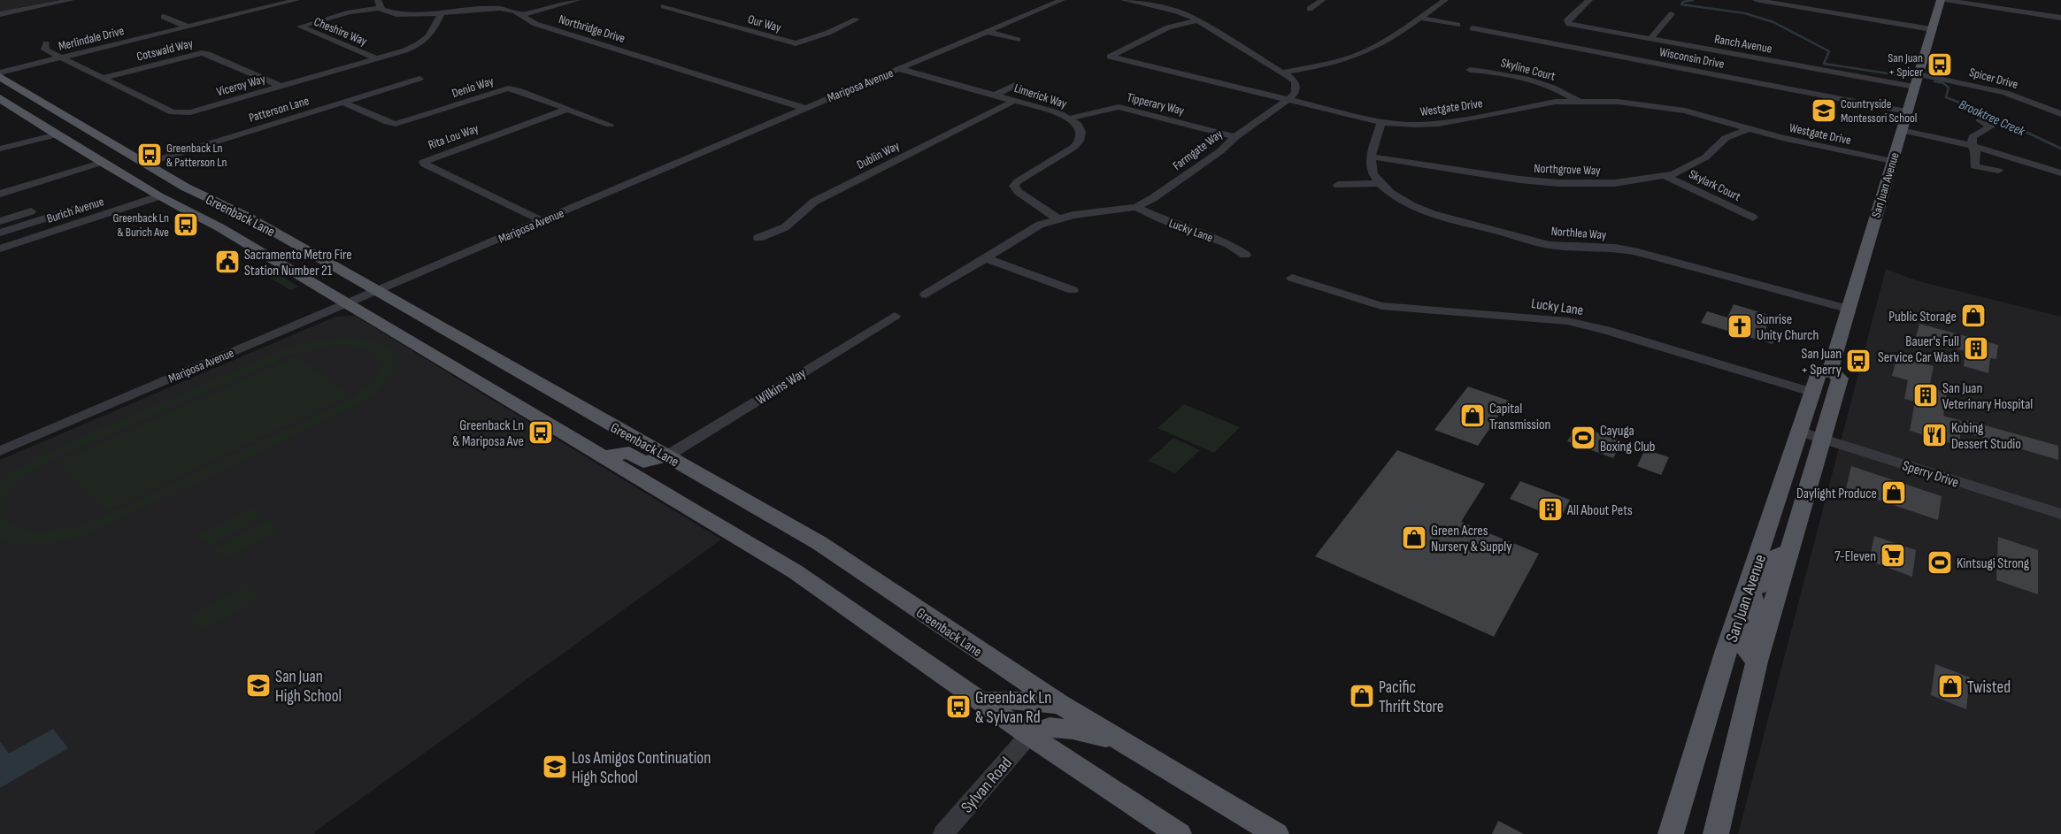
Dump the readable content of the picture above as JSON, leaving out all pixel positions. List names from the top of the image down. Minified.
{"streets":{"main road":["San Juan Avenue","Greenback Lane"],"street":["Our Way","Northridge Drive","Cheshire Way","Merlindale Drive","Ranch Avenue","Cotswald Way","Wisconsin Drive","Skyline Court","Spicer Drive","Viceroy Way","Mariposa Avenue","Denio Way","Limerick Way","Tipperary Way","Westgate Drive","Patterson Lane","Rita Lou Way","Farmgate Way","Dublin Way","Northgrove Way","Skylark Court","Burich Avenue","Lucky Lane","Northlea Way","Wilkins Way","Sperry Drive","Sylvan Road"]},"crossings":[["Northridge Drive","Cheshire Way"],["Northridge Drive","Viceroy Way"],["Northridge Drive","Mariposa Avenue"],["Cheshire Way","Viceroy Way"],["Merlindale Drive","Viceroy Way"],["Merlindale Drive","Greenback Lane"],["Ranch Avenue","Spicer Drive"],["Ranch Avenue","San Juan Avenue"],["Cotswald Way","Viceroy Way"],["Wisconsin Drive","San Juan Avenue"],["Skyline Court","Westgate Drive"],["Spicer Drive","San Juan Avenue"],["Mariposa Avenue","Limerick Way"],["Mariposa Avenue","Rita Lou Way"],["Mariposa Avenue","Greenback Lane"],["Denio Way","Patterson Lane"],["Denio Way","Rita Lou Way"],["Limerick Way","Tipperary Way"],["Limerick Way","Farmgate Way"],["Limerick Way","Dublin Way"],["Tipperary Way","Farmgate Way"],["Westgate Drive","Farmgate Way"],["Westgate Drive","Northgrove Way"],["Westgate Drive","San Juan Avenue"],["Patterson Lane","Greenback Lane"],["Farmgate Way","Lucky Lane"],["Northgrove Way","Skylark Court"],["Northgrove Way","Northlea Way"],["San Juan Avenue","Lucky Lane"],["San Juan Avenue","Northlea Way"],["San Juan Avenue","Sperry Drive"],["Burich Avenue","Greenback Lane"],["Greenback Lane","Wilkins Way"],["Greenback Lane","Sylvan Road"]],"water":["Brooktree Creek"],"places":{"bus stop":["San Juan + Spicer","Greenback Ln & Patterson Ln","Greenback Ln & Burich Ave","San Juan + Sperry","Greenback Ln & Mariposa Ave","Greenback Ln & Sylvan Rd"],"school or university":["Countryside Montessori School","San Juan High School","Los Amigos Continuation High School"],"public building":["Sacramento Metro Fire Station Number 21"],"shop":["Public Storage","Capital Transmission","Daylight Produce","Green Acres Nursery & Supply","Twisted","Pacific Thrift Store"],"church":["Sunrise Unity Church"],"building":["Bauer's Full Service Car Wash","San Juan Veterinary Hospital","All About Pets"],"restaurant":["Kobing Dessert Studio"],"sports":["Cayuga Boxing Club","Kintsugi Strong"],"supermarket":["7-Eleven"]}}
